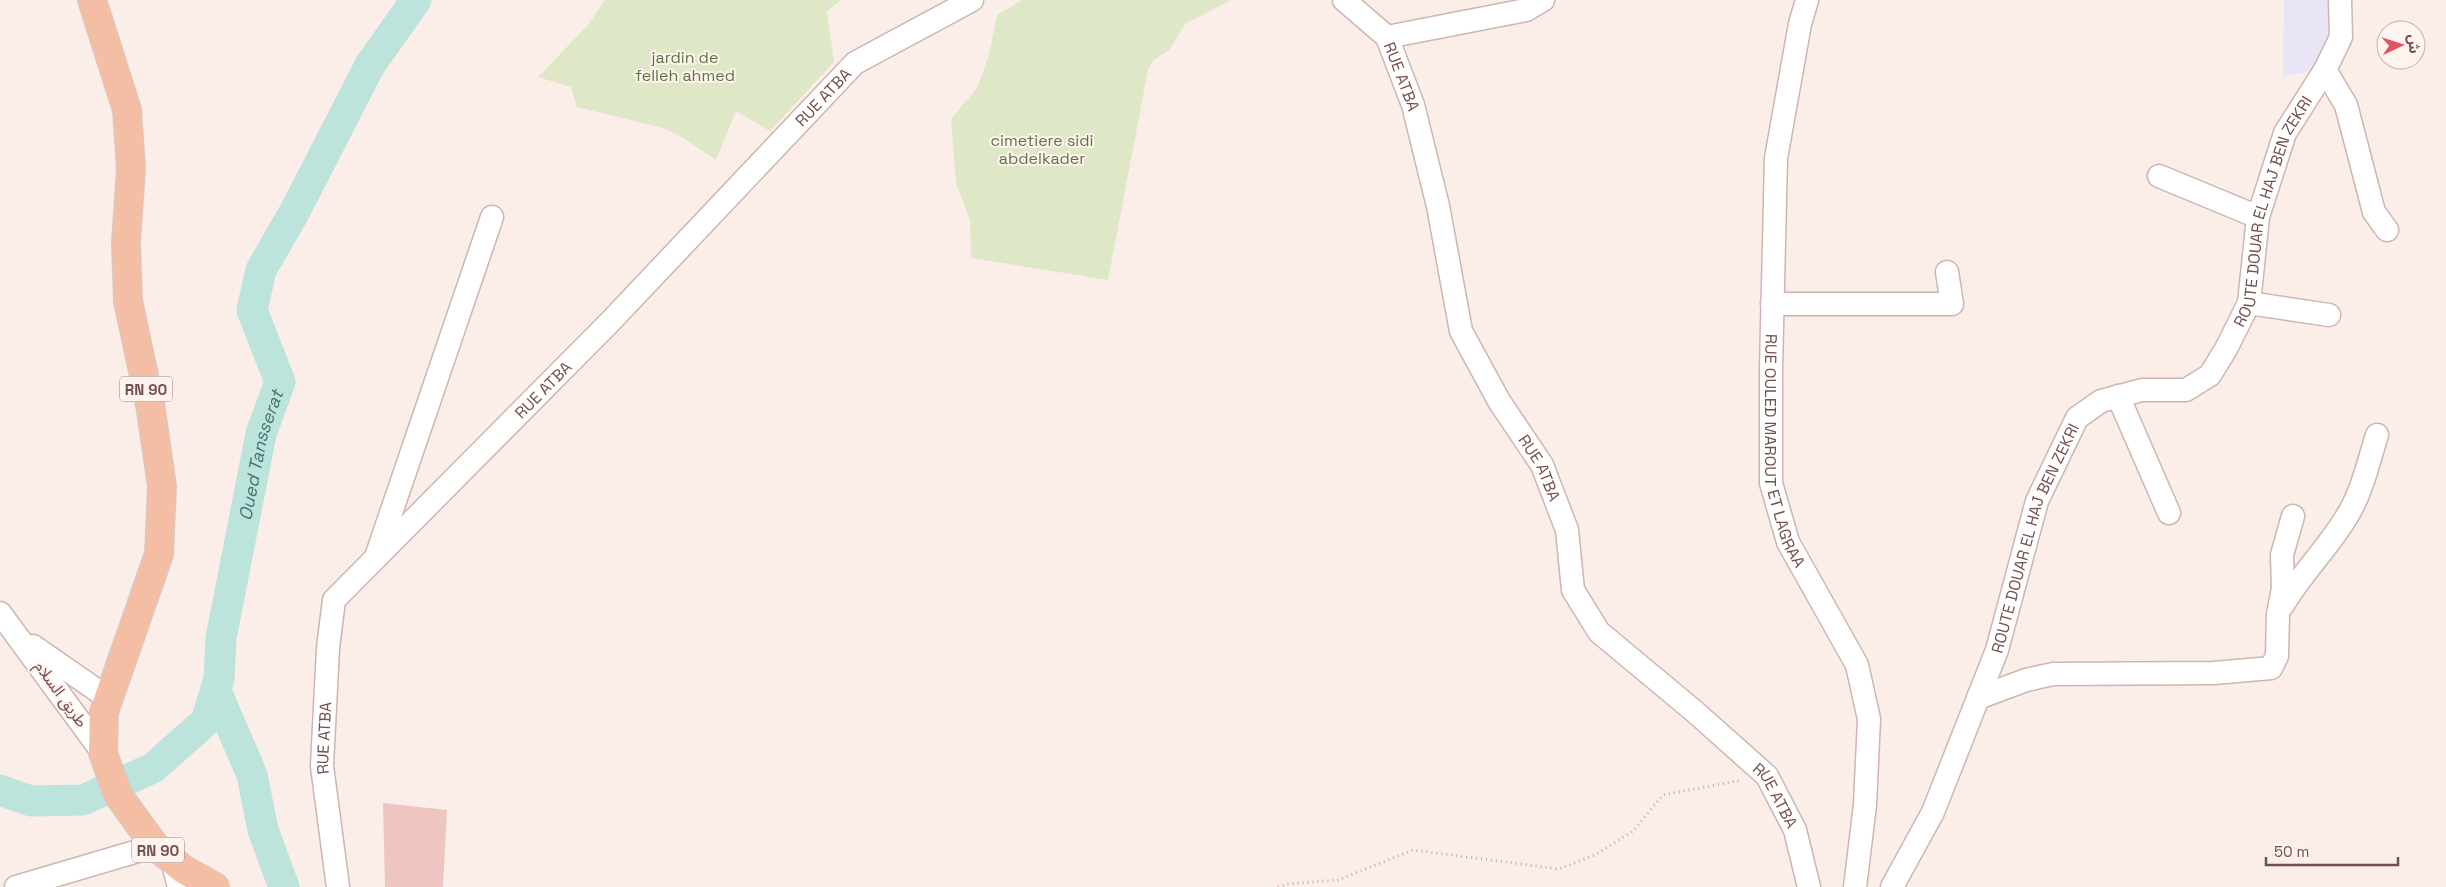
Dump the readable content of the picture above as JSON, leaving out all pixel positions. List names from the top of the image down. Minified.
{"streets":{"main road":["RN 90"],"street":["RUE ATBA","ROUTE DOUAR EL HAJ BEN ZEKRI","RUE OULED MAROUT ET LAGRAA","طريق السلام"]},"crossings":[["RN 90","طريق السلام"]],"water":["Oued Tansserat"],"parks":["jardin de felleh ahmed","cimetiere sidi abdelkader"],"scale_bar":"50 m","north":"right"}
